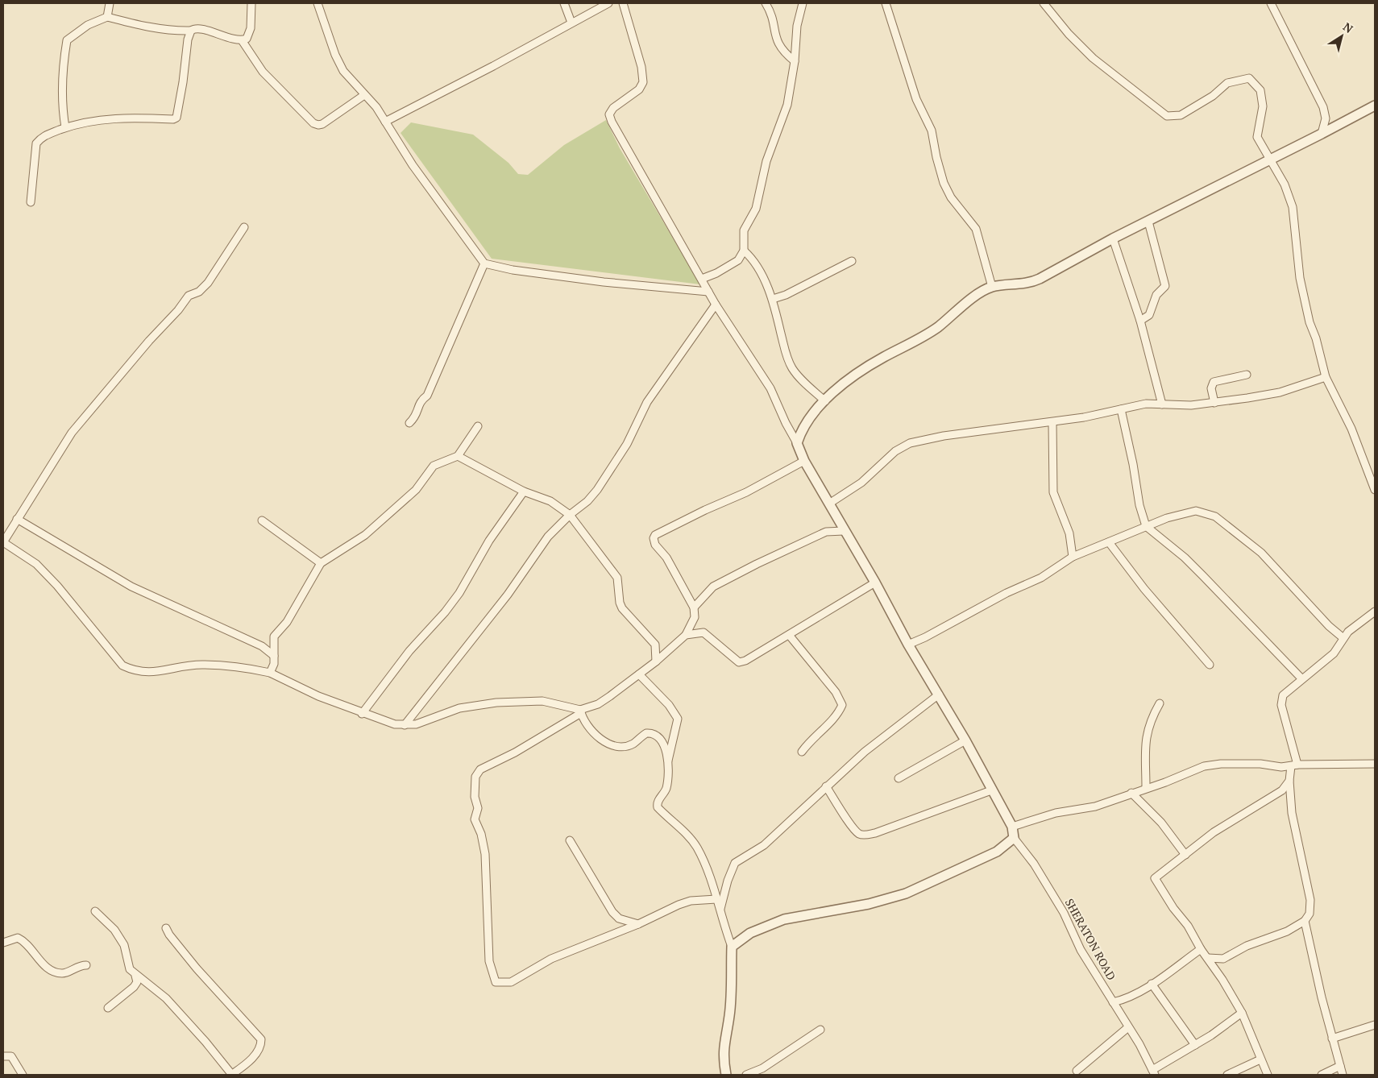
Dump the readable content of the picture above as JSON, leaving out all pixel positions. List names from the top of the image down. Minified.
{"streets":{"street":["SHERATON ROAD"]},"north":"top right"}
